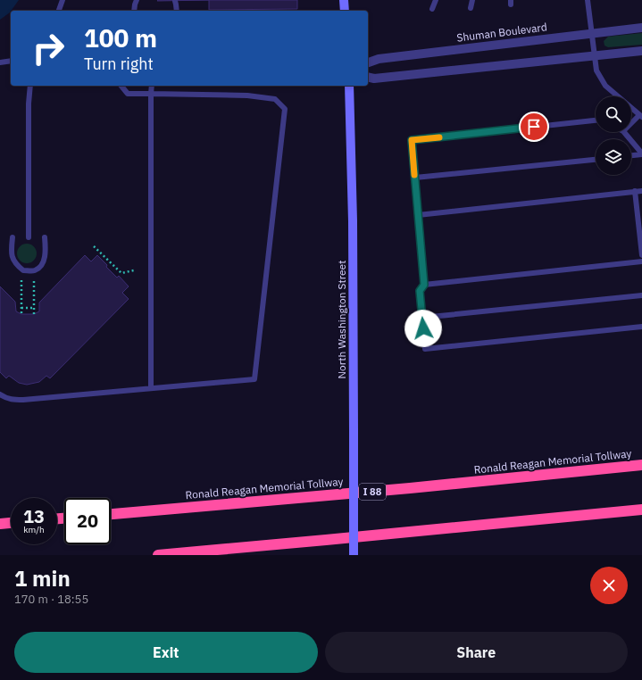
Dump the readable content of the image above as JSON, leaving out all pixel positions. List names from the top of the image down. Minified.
{"streets":{"highway":["Ronald Reagan Memorial Tollway","I 88"],"main road":["North Washington Street"],"street":["Shuman Boulevard"]},"page":{"turn":["100 m","Turn right"],"speed":"13 km/h","limit":"20","heading":["1 min","170 m · 18:55"],"buttons":["Exit","Share"]}}
